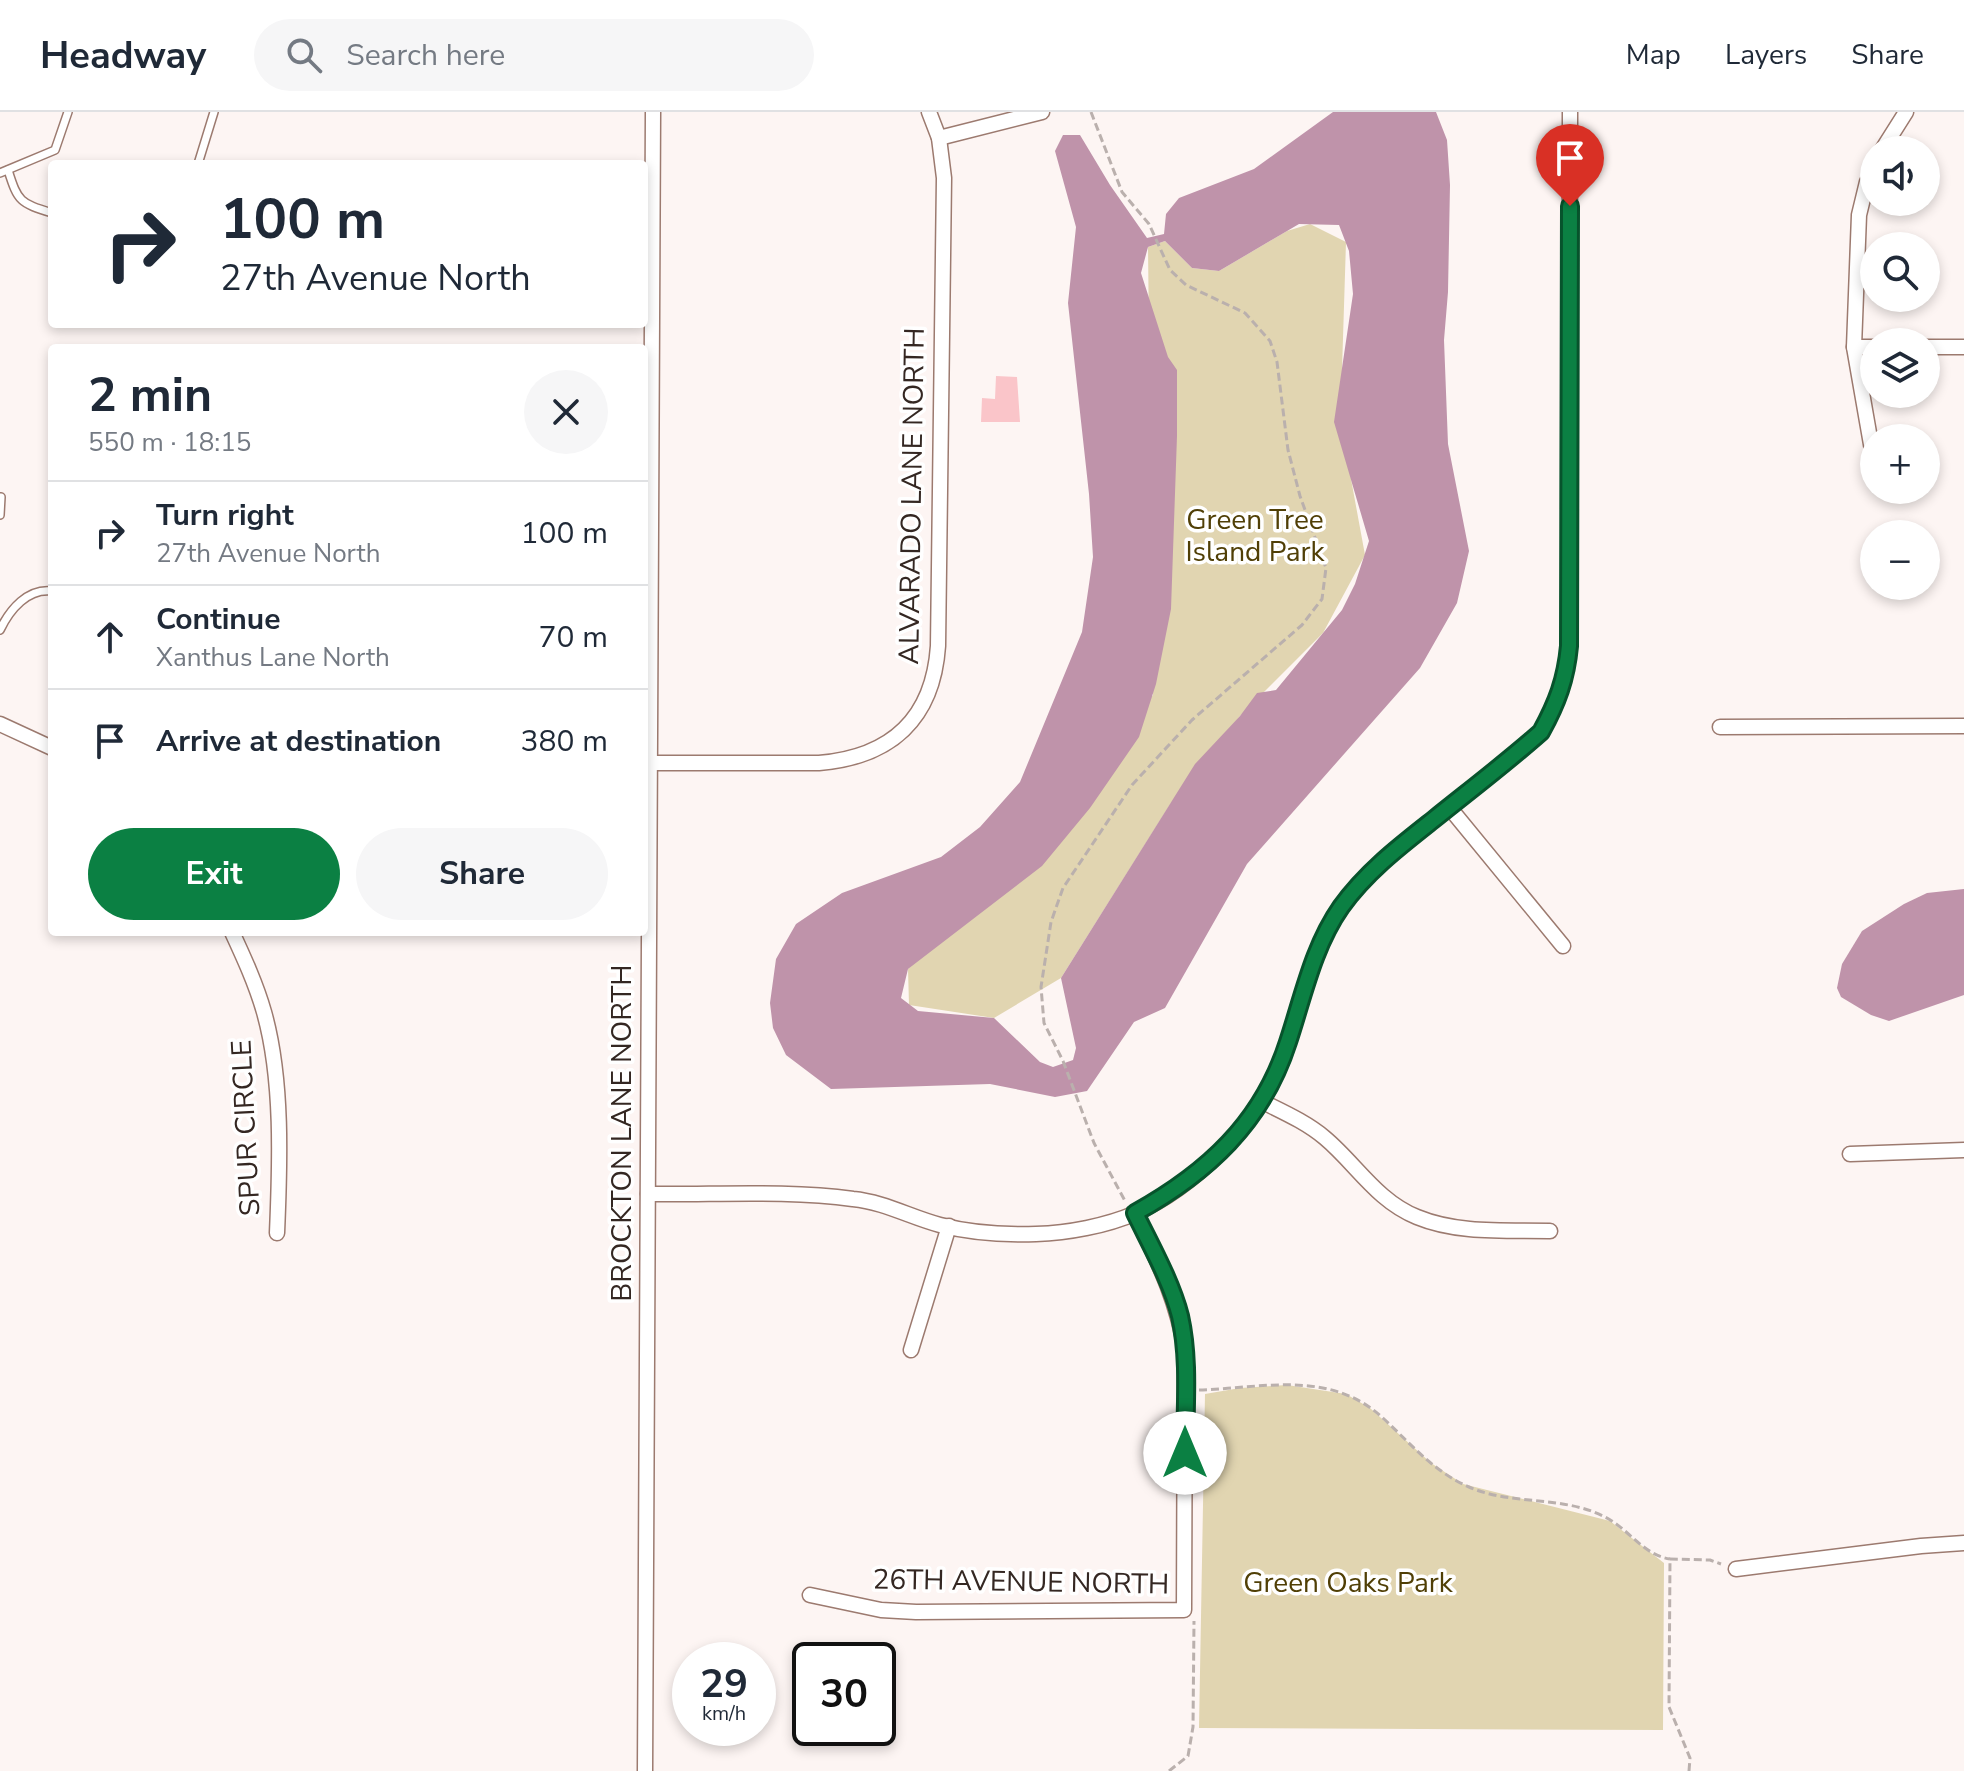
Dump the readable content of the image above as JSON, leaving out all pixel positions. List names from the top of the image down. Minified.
{"streets":{"street":["ALVARADO LANE NORTH","SPUR CIRCLE","BROCKTON LANE NORTH","26TH AVENUE NORTH"]},"crossings":[["ALVARADO LANE NORTH","BROCKTON LANE NORTH"]],"parks":["Green Tree Island Park","Green Oaks Park"],"page":{"header":"Headway","search":"Search here","nav":["Map","Layers","Share"],"map_buttons":["+","−"],"turn":["100 m","27th Avenue North"],"heading":["2 min","550 m · 18:15"],"list":[{"name":"Turn right","note":"27th Avenue North","value":"100 m"},{"name":"Continue","note":"Xanthus Lane North","value":"70 m"},{"name":"Arrive at destination","value":"380 m"}],"buttons":["Exit","Share"],"speed":"29 km/h","limit":"30"}}
